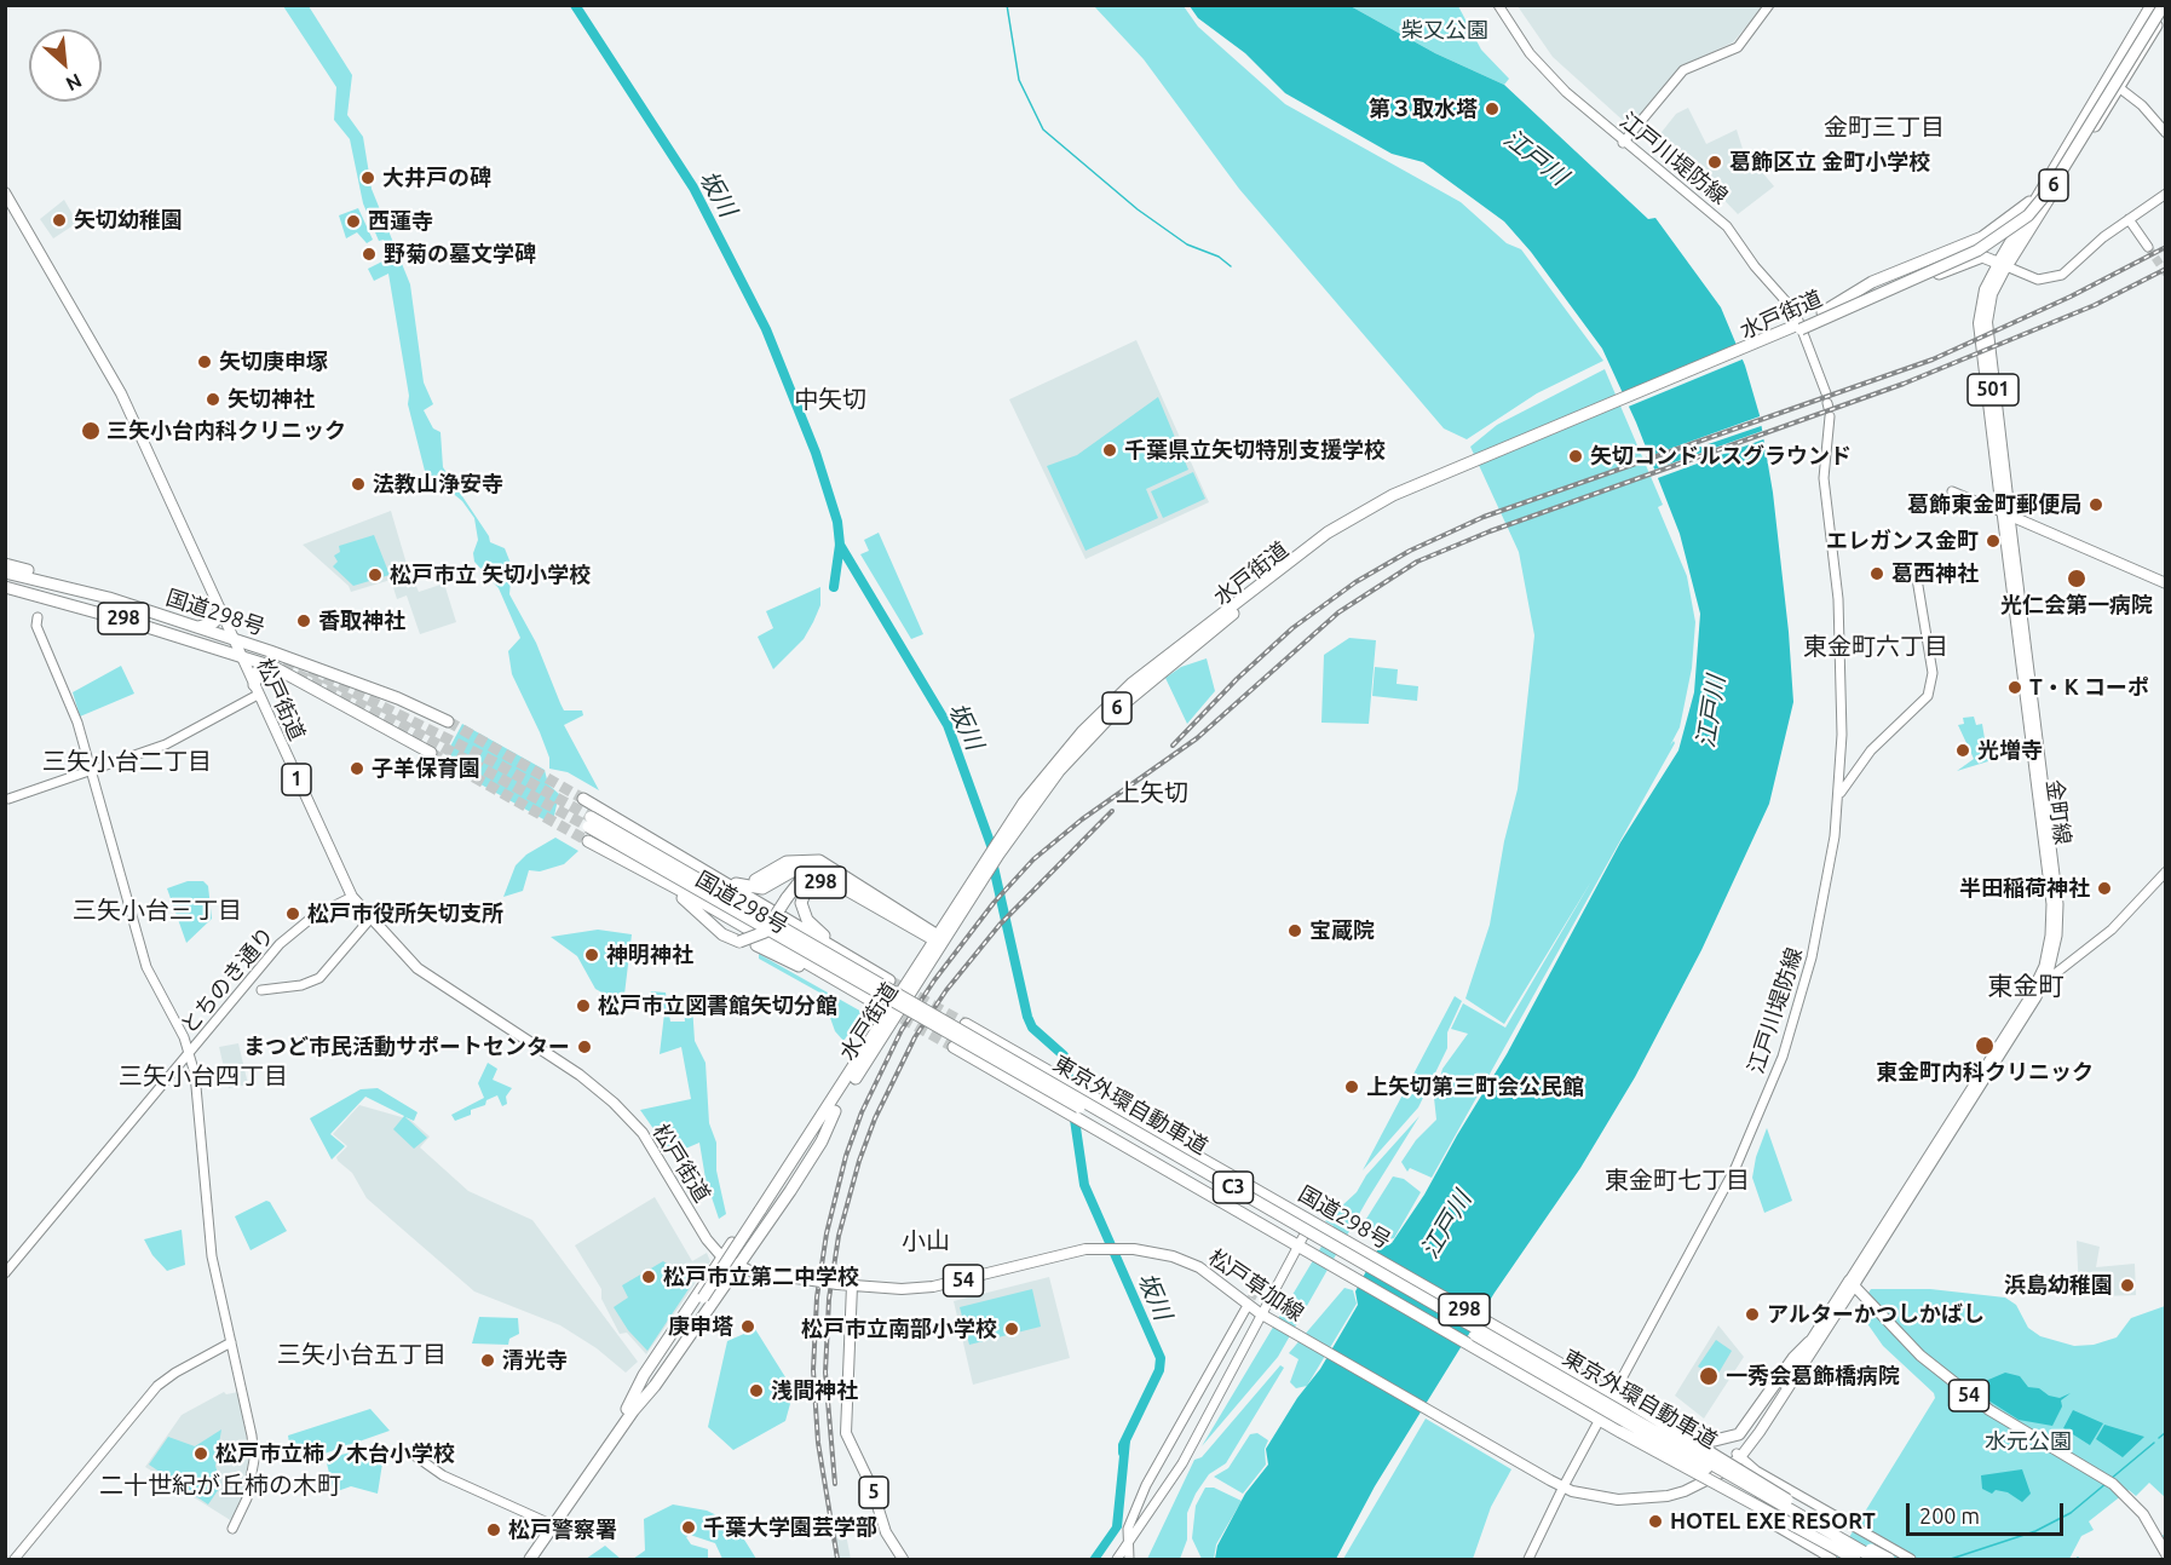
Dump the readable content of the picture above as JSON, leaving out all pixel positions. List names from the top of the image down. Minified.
{"streets":{"highway":["6","水戸街道","国道298号","298","東京外環自動車道","C3"],"main road":["501","松戸街道","1","54","松戸草加線","5"],"street":["江戸川堤防線","金町線","とちのき通り"]},"crossings":[["江戸川堤防線","国道298号"],["江戸川堤防線","298"],["江戸川堤防線","松戸草加線"],["6","501"],["水戸街道","298"],["501","金町線"],["国道298号","298"],["国道298号","松戸街道"],["松戸街道","とちのき通り"],["松戸街道","松戸草加線"],["金町線","54"],["金町線","松戸草加線"],["54","松戸草加線"],["松戸草加線","5"]],"districts":["金町三丁目","中矢切","東金町六丁目","三矢小台二丁目","上矢切","三矢小台三丁目","東金町","三矢小台四丁目","東金町七丁目","小山","三矢小台五丁目","二十世紀が丘柿の木町"],"water":["江戸川","坂川"],"parks":["柴又公園","水元公園"],"places":["第３取水塔","葛飾区立 金町小学校","大井戸の碑","矢切幼稚園","西蓮寺","野菊の墓文学碑","矢切庚申塚","矢切神社","三矢小台内科クリニック","千葉県立矢切特別支援学校","矢切コンドルスグラウンド","法教山浄安寺","葛飾東金町郵便局","エレガンス金町","葛西神社","松戸市立 矢切小学校","光仁会第一病院","香取神社","T・K コーポ","光増寺","子羊保育園","半田稲荷神社","松戸市役所矢切支所","宝蔵院","神明神社","松戸市立図書館矢切分館","東金町内科クリニック","まつど市民活動サポートセンター","上矢切第三町会公民館","松戸市立第二中学校","浜島幼稚園","アルターかつしかばし","庚申塔","松戸市立南部小学校","清光寺","一秀会葛飾橋病院","浅間神社","松戸市立柿ノ木台小学校","HOTEL EXE RESORT","千葉大学園芸学部","松戸警察署"],"scale_bar":"200 m","north":"bottom right"}
